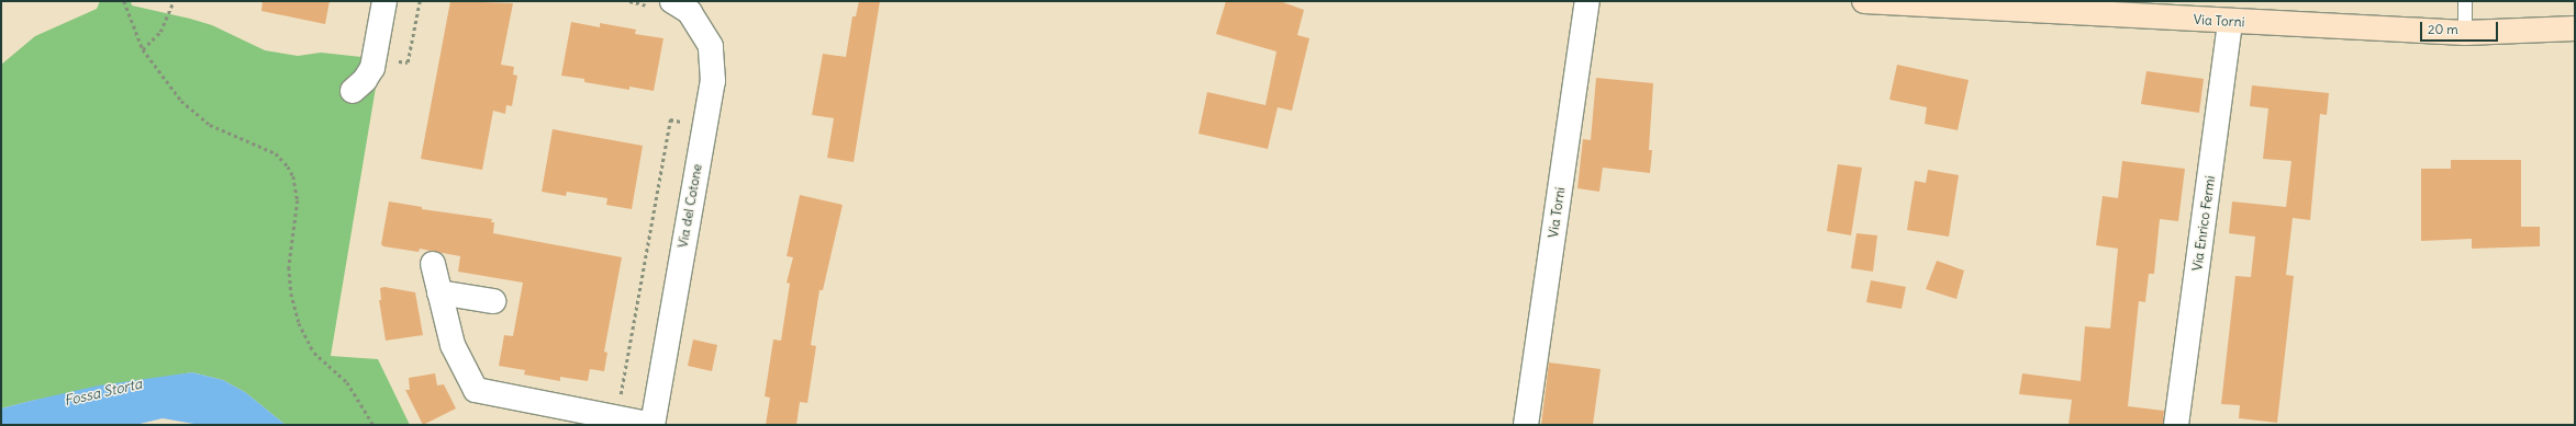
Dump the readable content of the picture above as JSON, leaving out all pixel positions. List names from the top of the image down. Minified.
{"streets":{"main road":["Via Torni"],"street":["Via del Cotone","Via Enrico Fermi"]},"crossings":[["Via Torni","Via Enrico Fermi"]],"water":["Fossa Storta"],"scale_bar":"20 m"}
